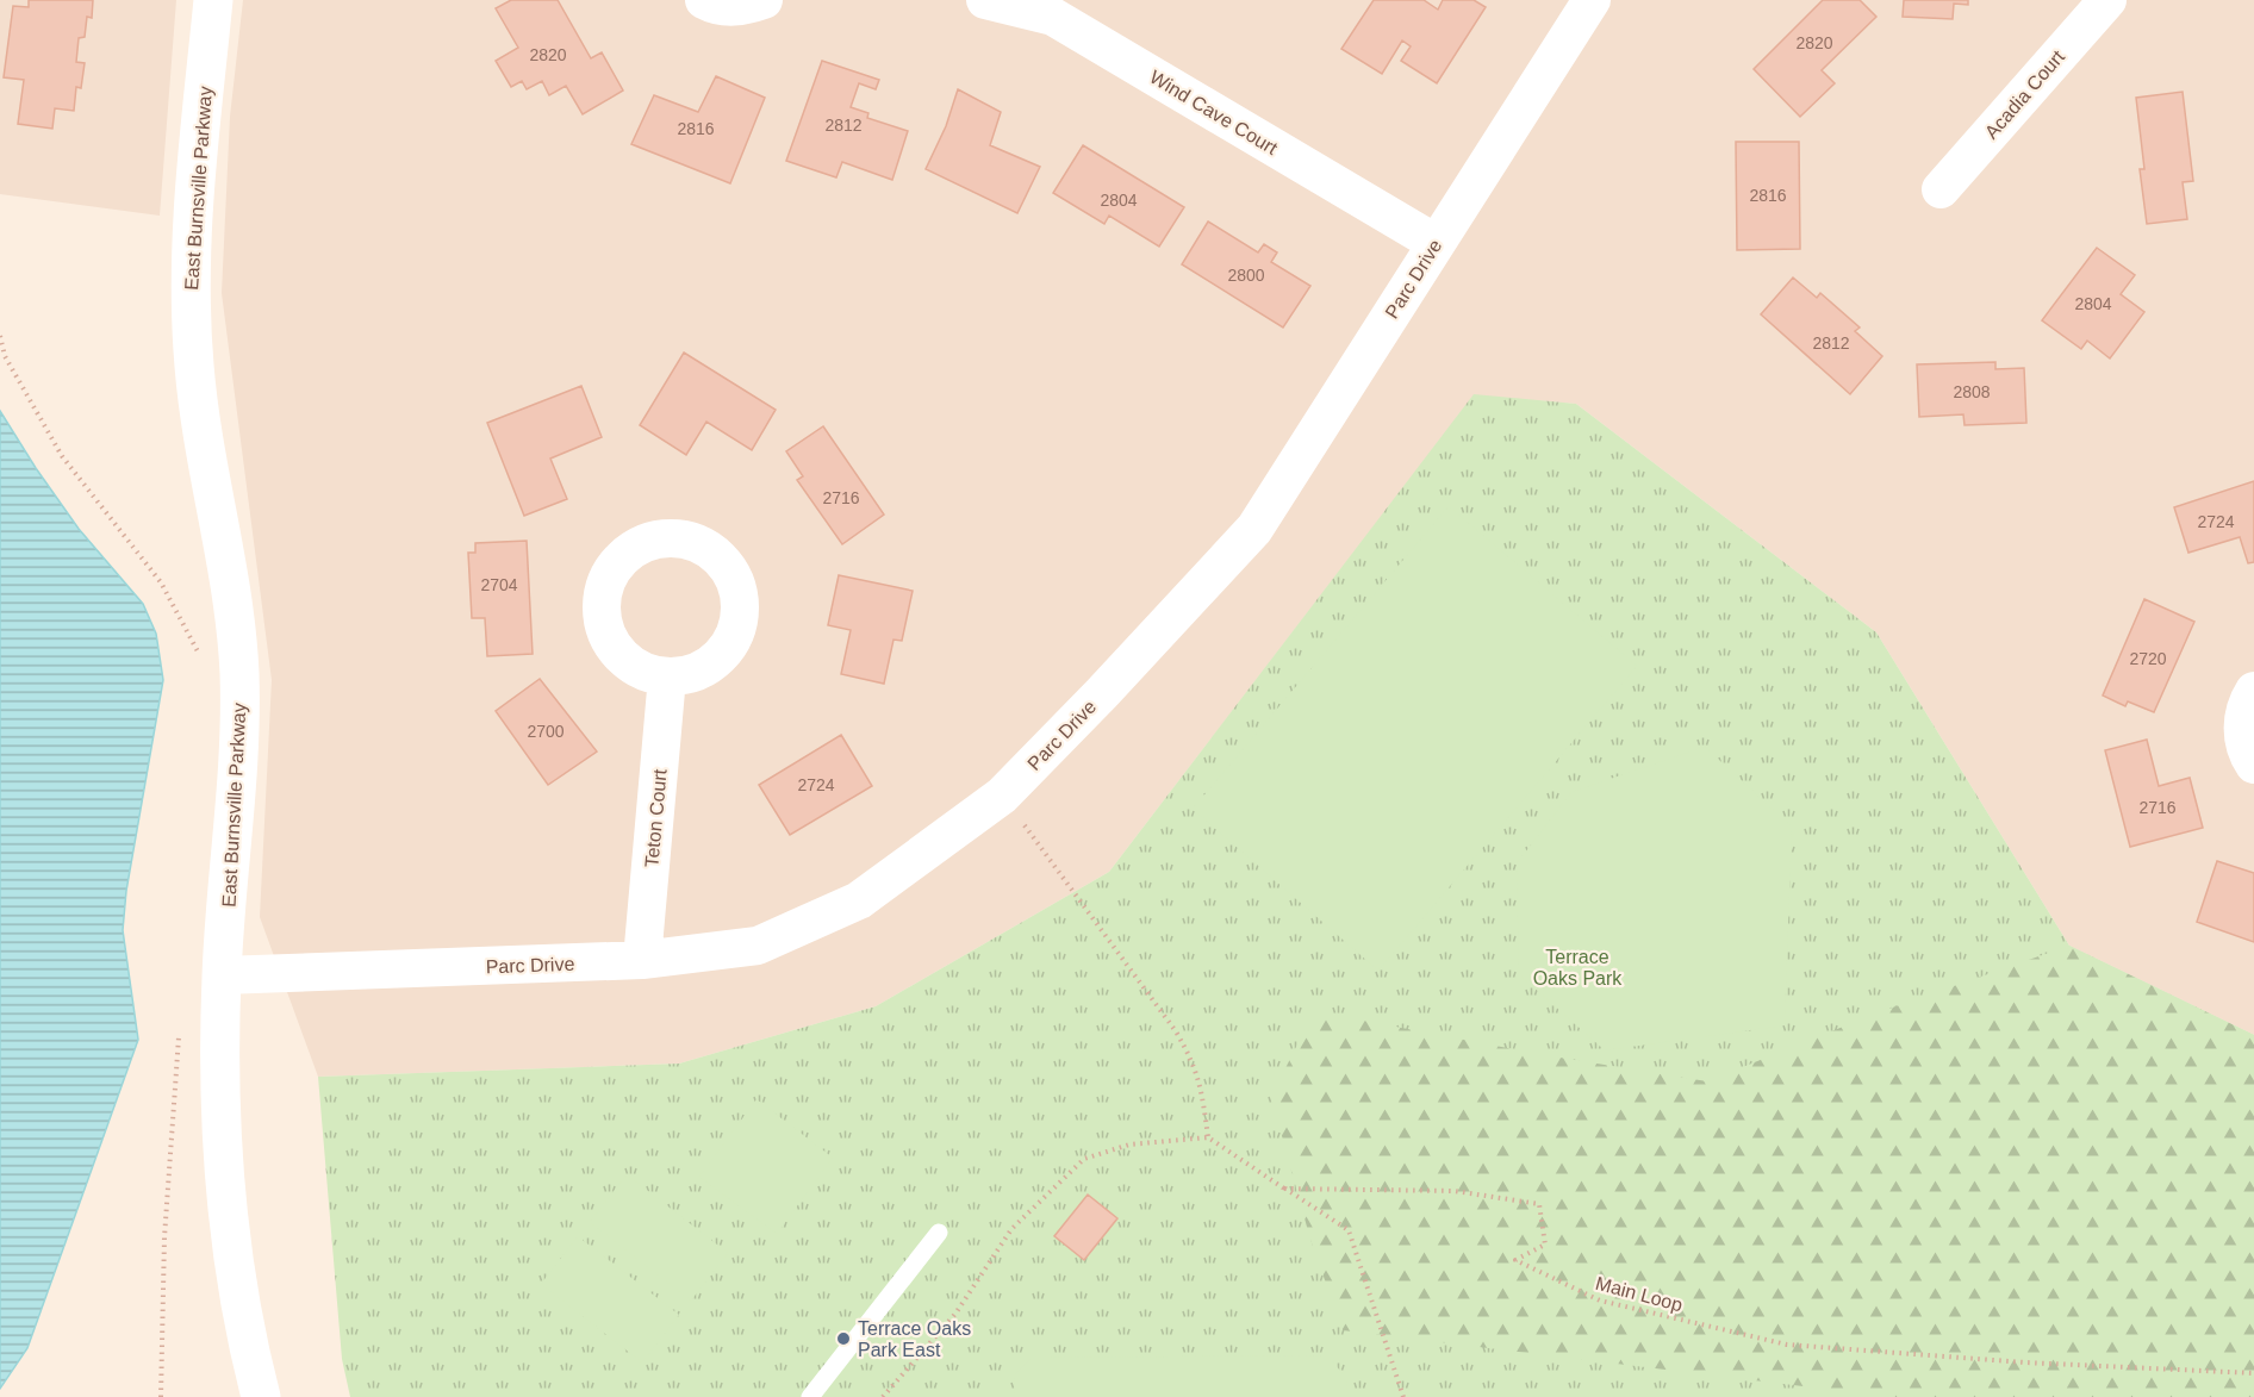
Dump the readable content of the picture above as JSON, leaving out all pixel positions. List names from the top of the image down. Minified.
{"streets":{"street":["Acadia Court","Wind Cave Court","East Burnsville Parkway","Parc Drive","Teton Court"],"path":["Main Loop"]},"crossings":[["Wind Cave Court","Parc Drive"],["East Burnsville Parkway","Parc Drive"],["Parc Drive","Teton Court"]],"parks":["Terrace Oaks Park"],"places":["Terrace Oaks Park East"],"house_numbers":["2820","2820","2812","2816","2816","2804","2800","2804","2812","2808","2716","2724","2704","2720","2700","2724","2716"]}
